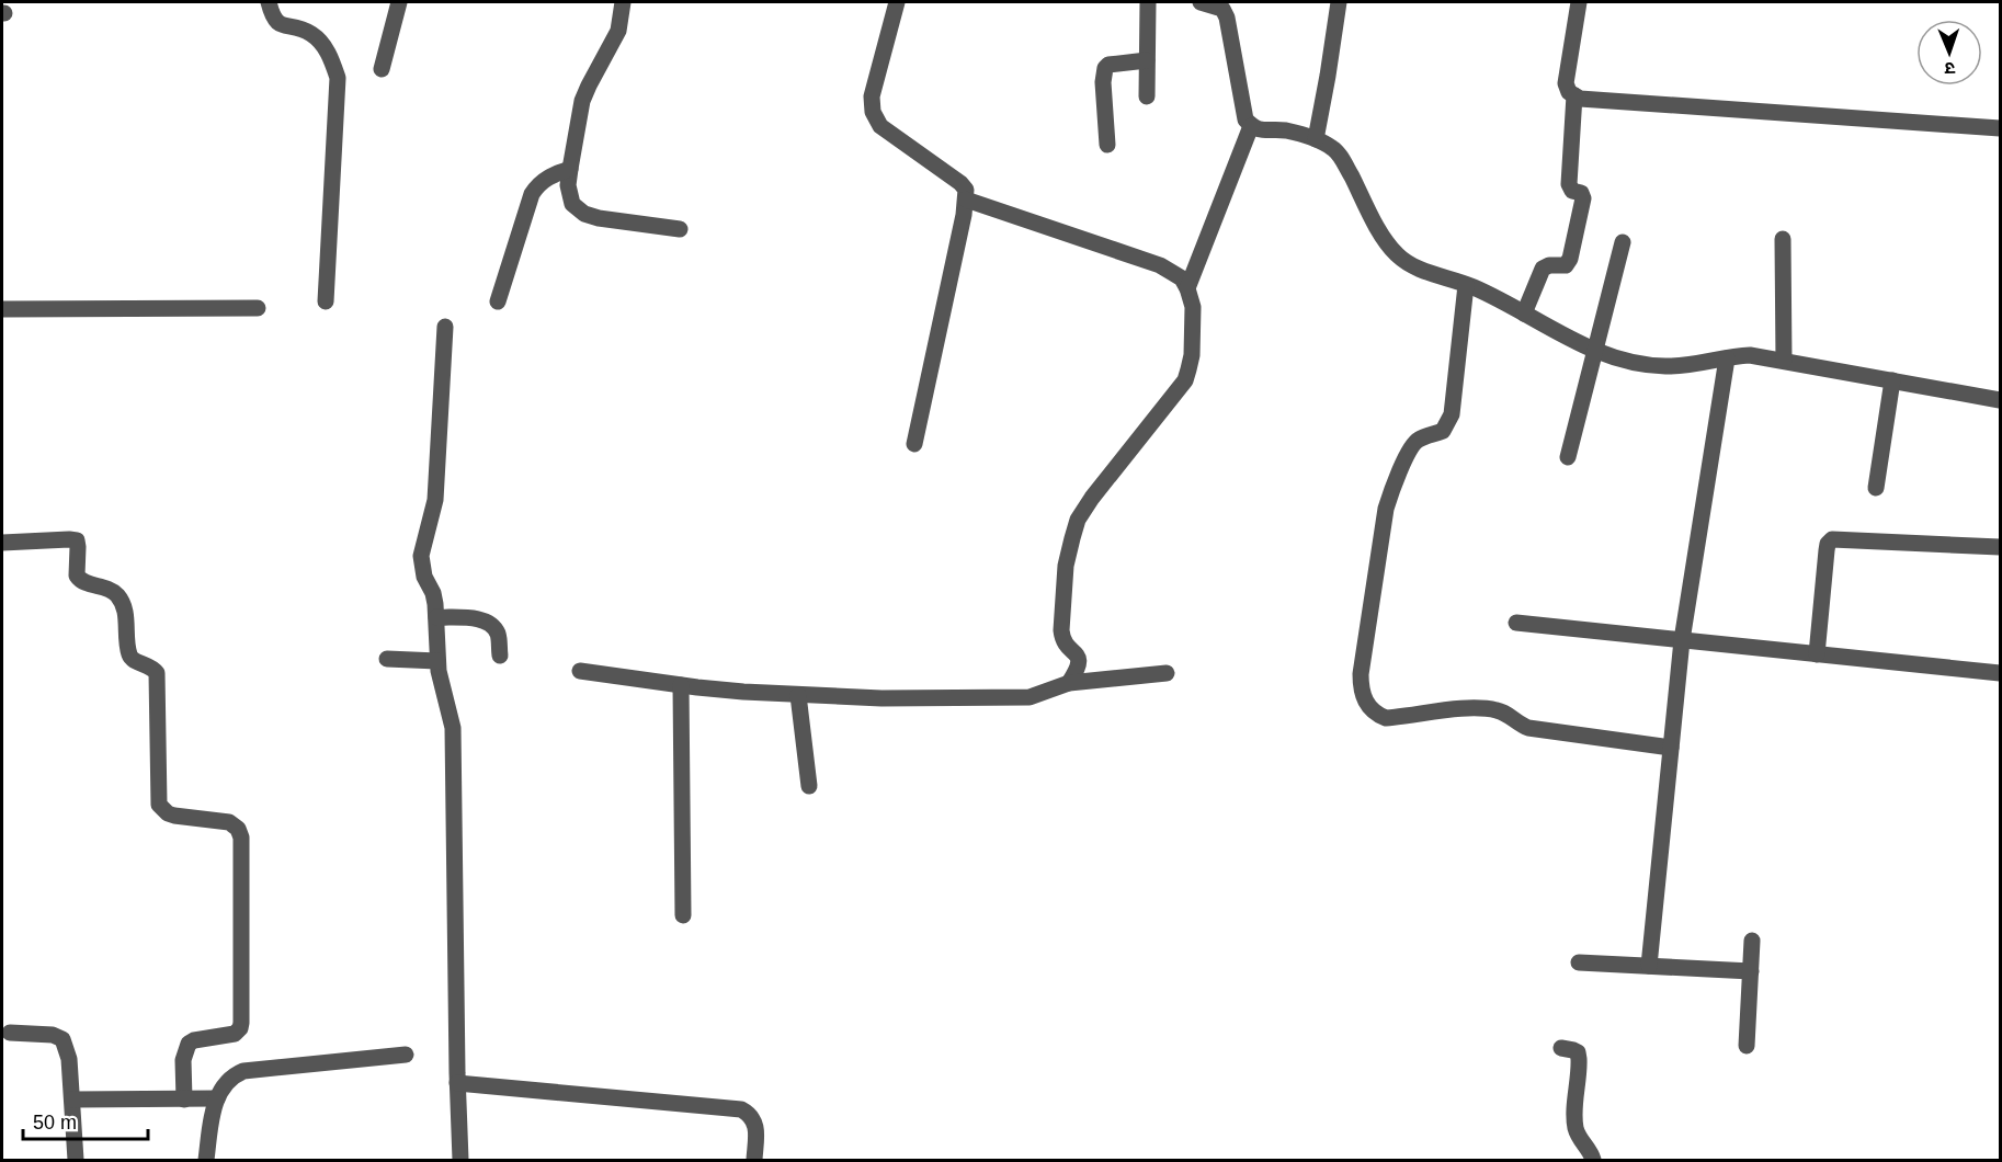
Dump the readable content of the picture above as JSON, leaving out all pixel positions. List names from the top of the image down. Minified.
{"scale_bar":"50 m","north":"bottom"}
